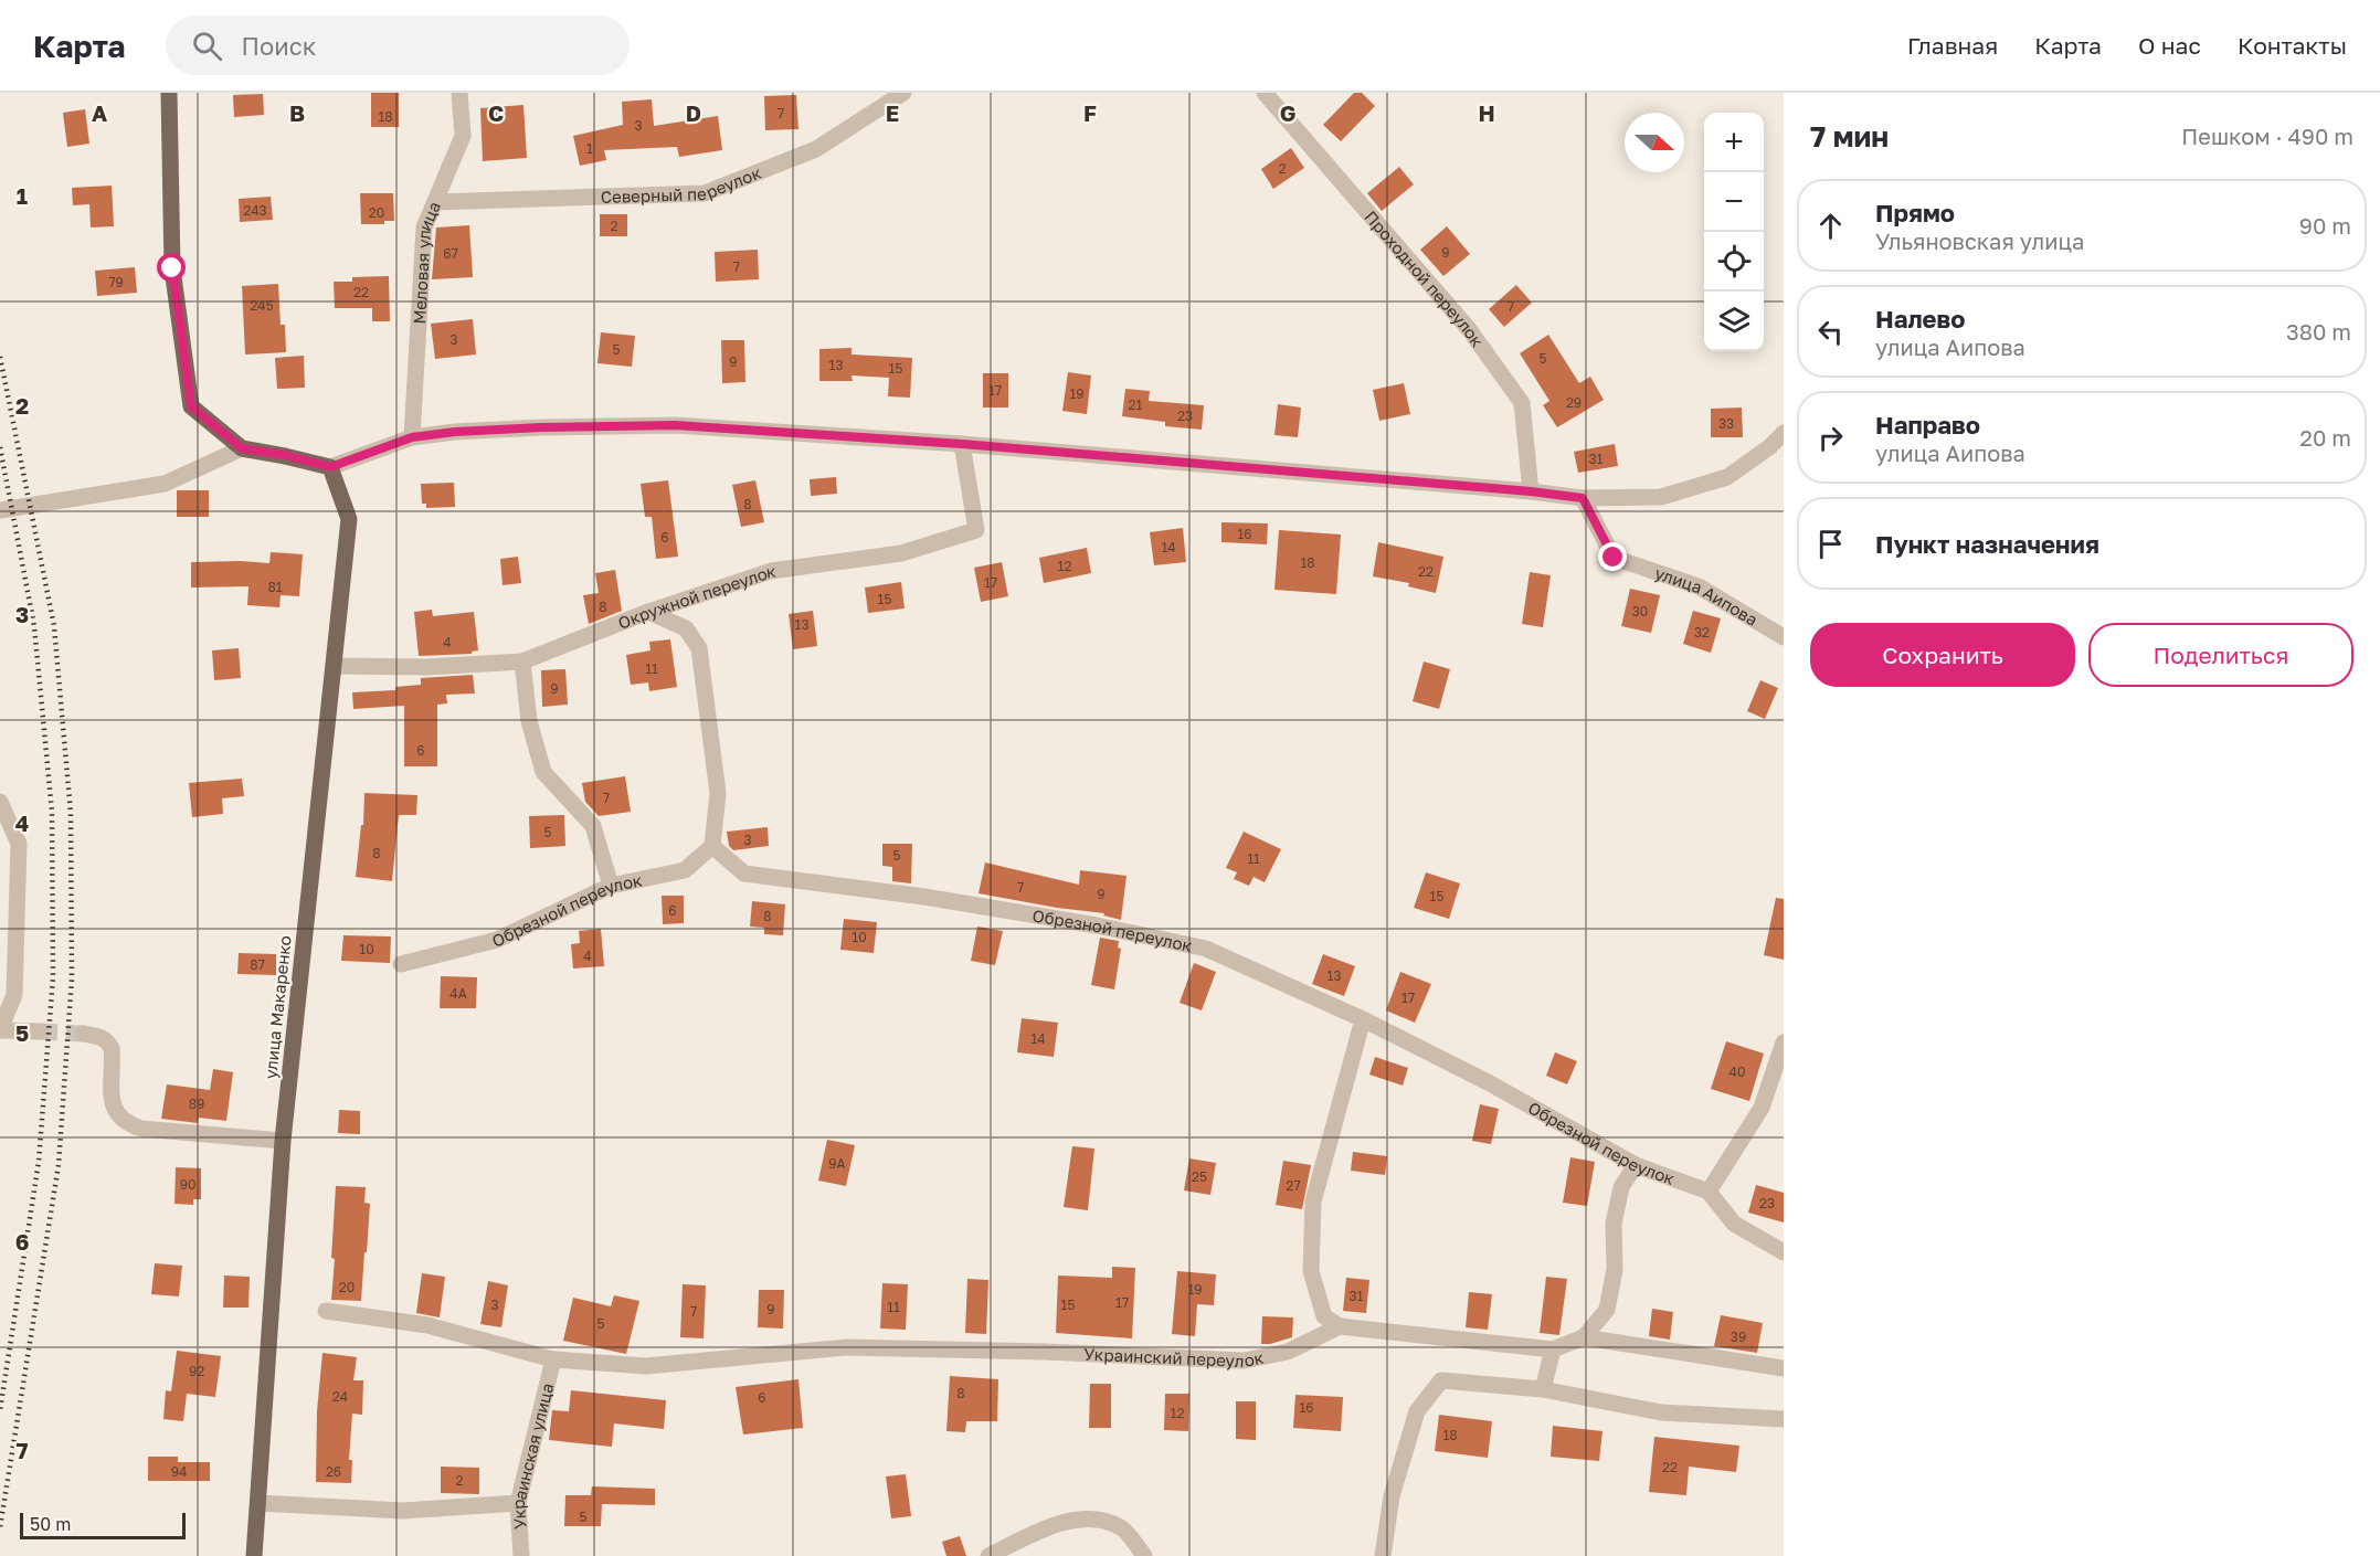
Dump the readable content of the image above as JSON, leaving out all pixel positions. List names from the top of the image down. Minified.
{"streets":{"main road":["улица Макаренко"],"street":["Северный переулок","Меловая улица","Проходной переулок","Окружной переулок","улица Аипова","Обрезной переулок","Украинский переулок","Украинская улица"]},"crossings":[["Северный переулок","Меловая улица"],["Окружной переулок","улица Макаренко"],["Украинский переулок","Украинская улица"]],"house_numbers":["7","18","3","1","2","243","20","2","9","67","7","79","22","245","7","3","5","5","9","13","15","17","19","29","21","23","33","31","8","16","6","14","18","12","22","17","81","15","8","30","13","32","4","11","9","6","7","5","3","8","5","11","7","9","15","6","8","10","10","4","87","13","4А","17","14","40","89","9А","25","90","27","23","20","19","31","17","3","15","11","9","7","5","39","92","8","24","6","16","12","18","22","94","26","2","5"],"scale_bar":"50 m","north":"right","page":{"header":"Карта","search":"Поиск","nav":["Главная","Карта","О нас","Контакты"],"heading":["7 мин","Пешком · 490 m"],"map_buttons":["+","−"],"list":[["Прямо","Ульяновская улица","90 m"],["Налево","улица Аипова","380 m"],["Направо","улица Аипова","20 m"],"Пункт назначения"],"buttons":["Сохранить","Поделиться"],"scale":"50 m"},"grid":{"columns":["A","B","C","D","E","F","G","H"],"rows":["1","2","3","4","5","6","7"]}}
